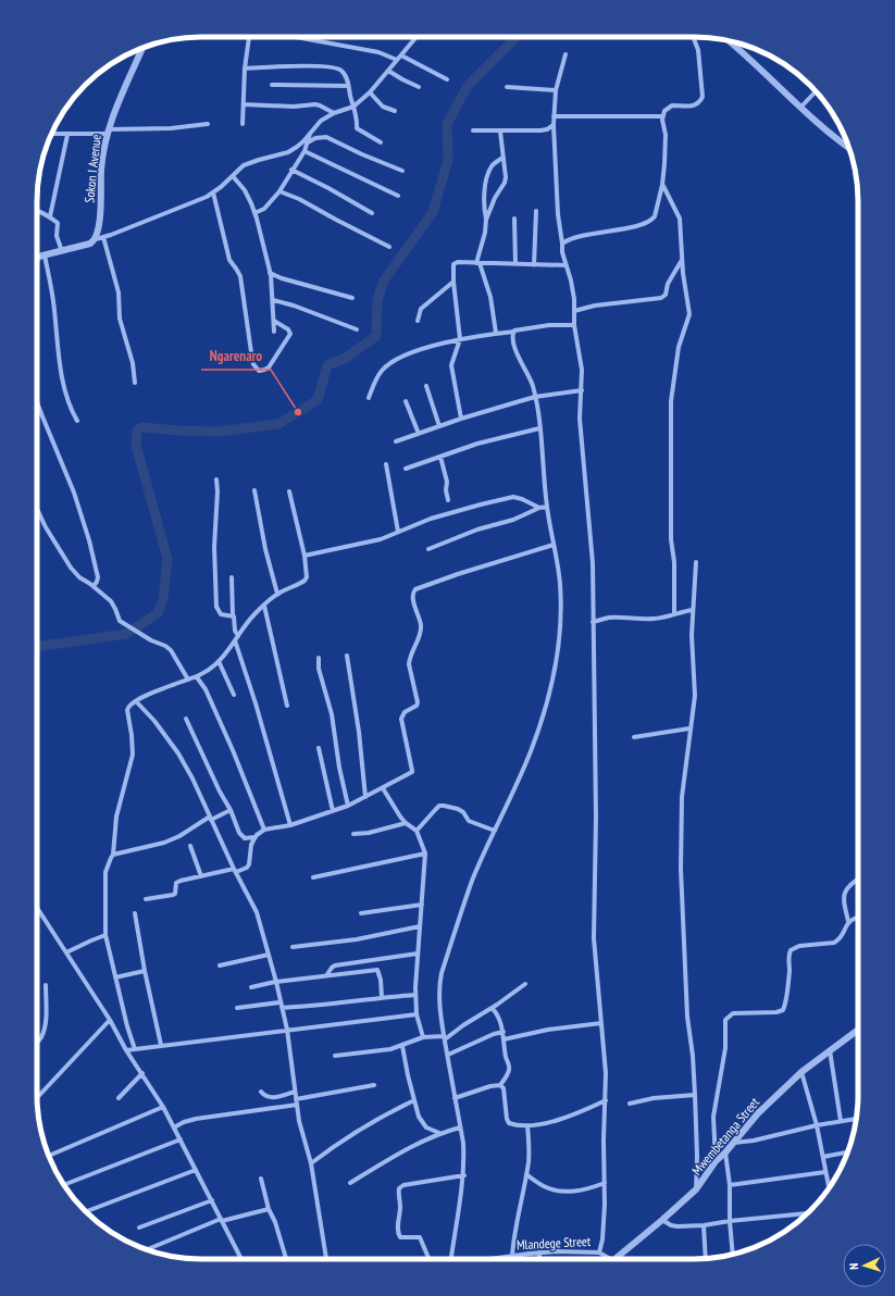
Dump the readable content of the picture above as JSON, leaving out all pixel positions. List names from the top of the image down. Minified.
{"streets":{"street":["Sokon I Avenue","Mwembetanga Street","Mlandege Street"]},"places":["Ngarenaro"],"north":"left"}
